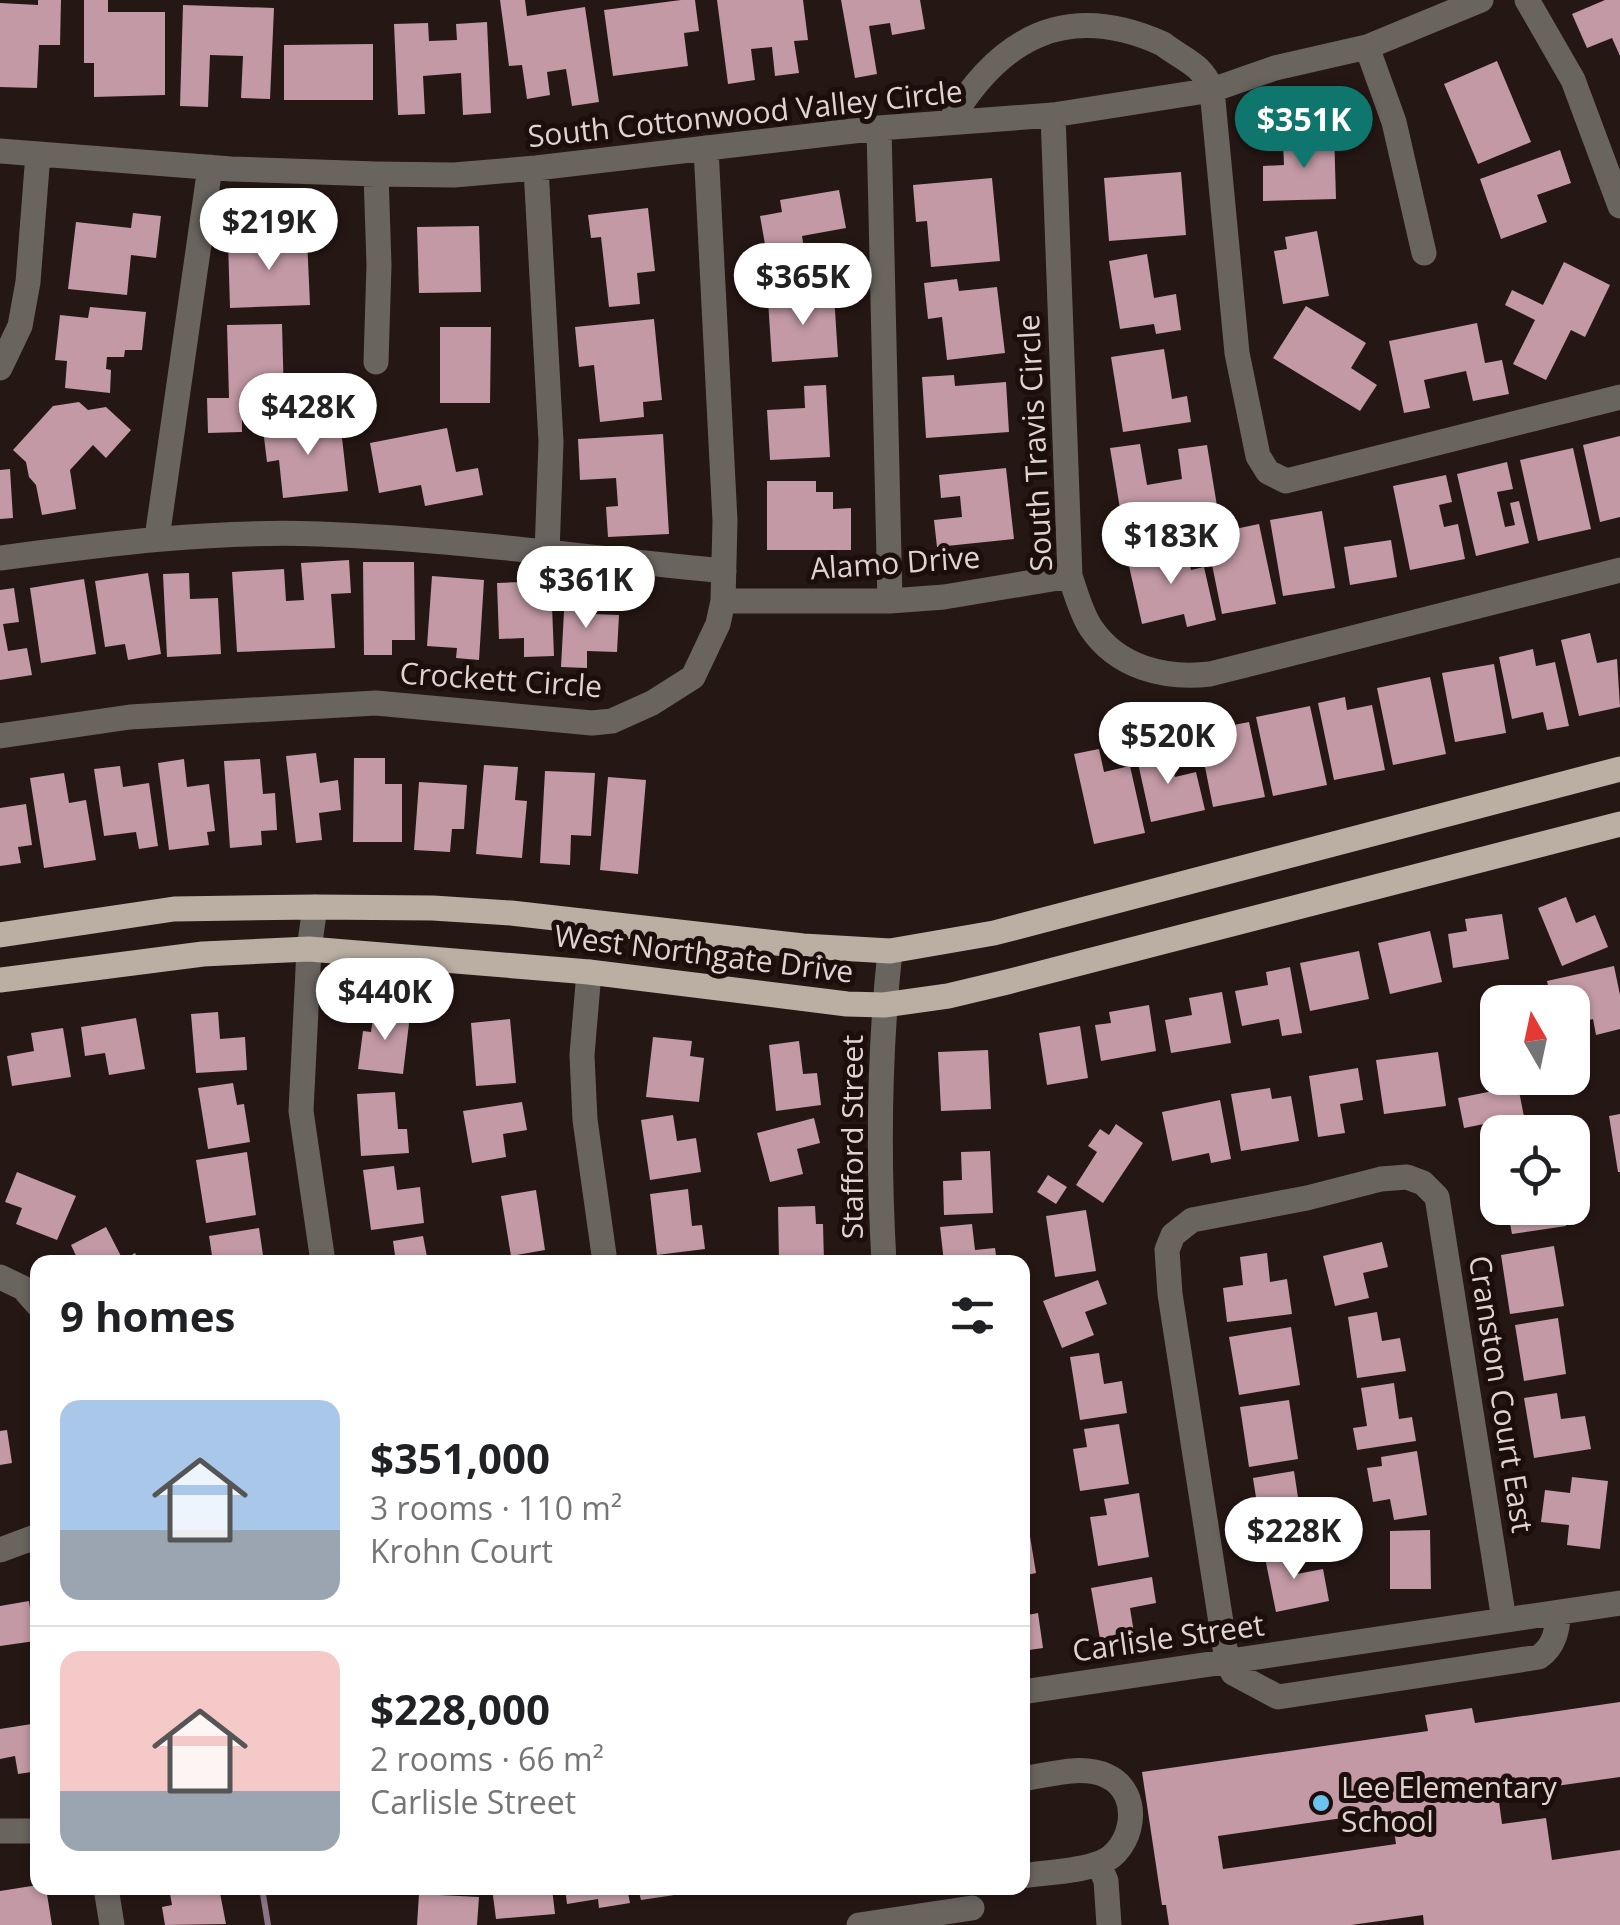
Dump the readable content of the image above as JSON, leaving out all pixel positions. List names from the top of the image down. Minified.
{"streets":{"main road":["West Northgate Drive"],"street":["South Cottonwood Valley Circle","South Travis Circle","Alamo Drive","Crockett Circle","Stafford Street","Cranston Court East","Carlisle Street"]},"crossings":[["South Cottonwood Valley Circle","South Travis Circle"],["South Cottonwood Valley Circle","Crockett Circle"],["South Travis Circle","Alamo Drive"],["Alamo Drive","Crockett Circle"],["West Northgate Drive","Stafford Street"],["Cranston Court East","Carlisle Street"]],"places":["Lee Elementary School"],"north":"top","page":{"price":["$351K","$219K","$365K","$428K","$183K","$361K","$520K","$440K","$228K"],"heading":"9 homes","list":[{"name":"$351,000","note":"3 rooms · 110 m² · Krohn Court"},{"name":"$228,000","note":"2 rooms · 66 m² · Carlisle Street"}]}}
